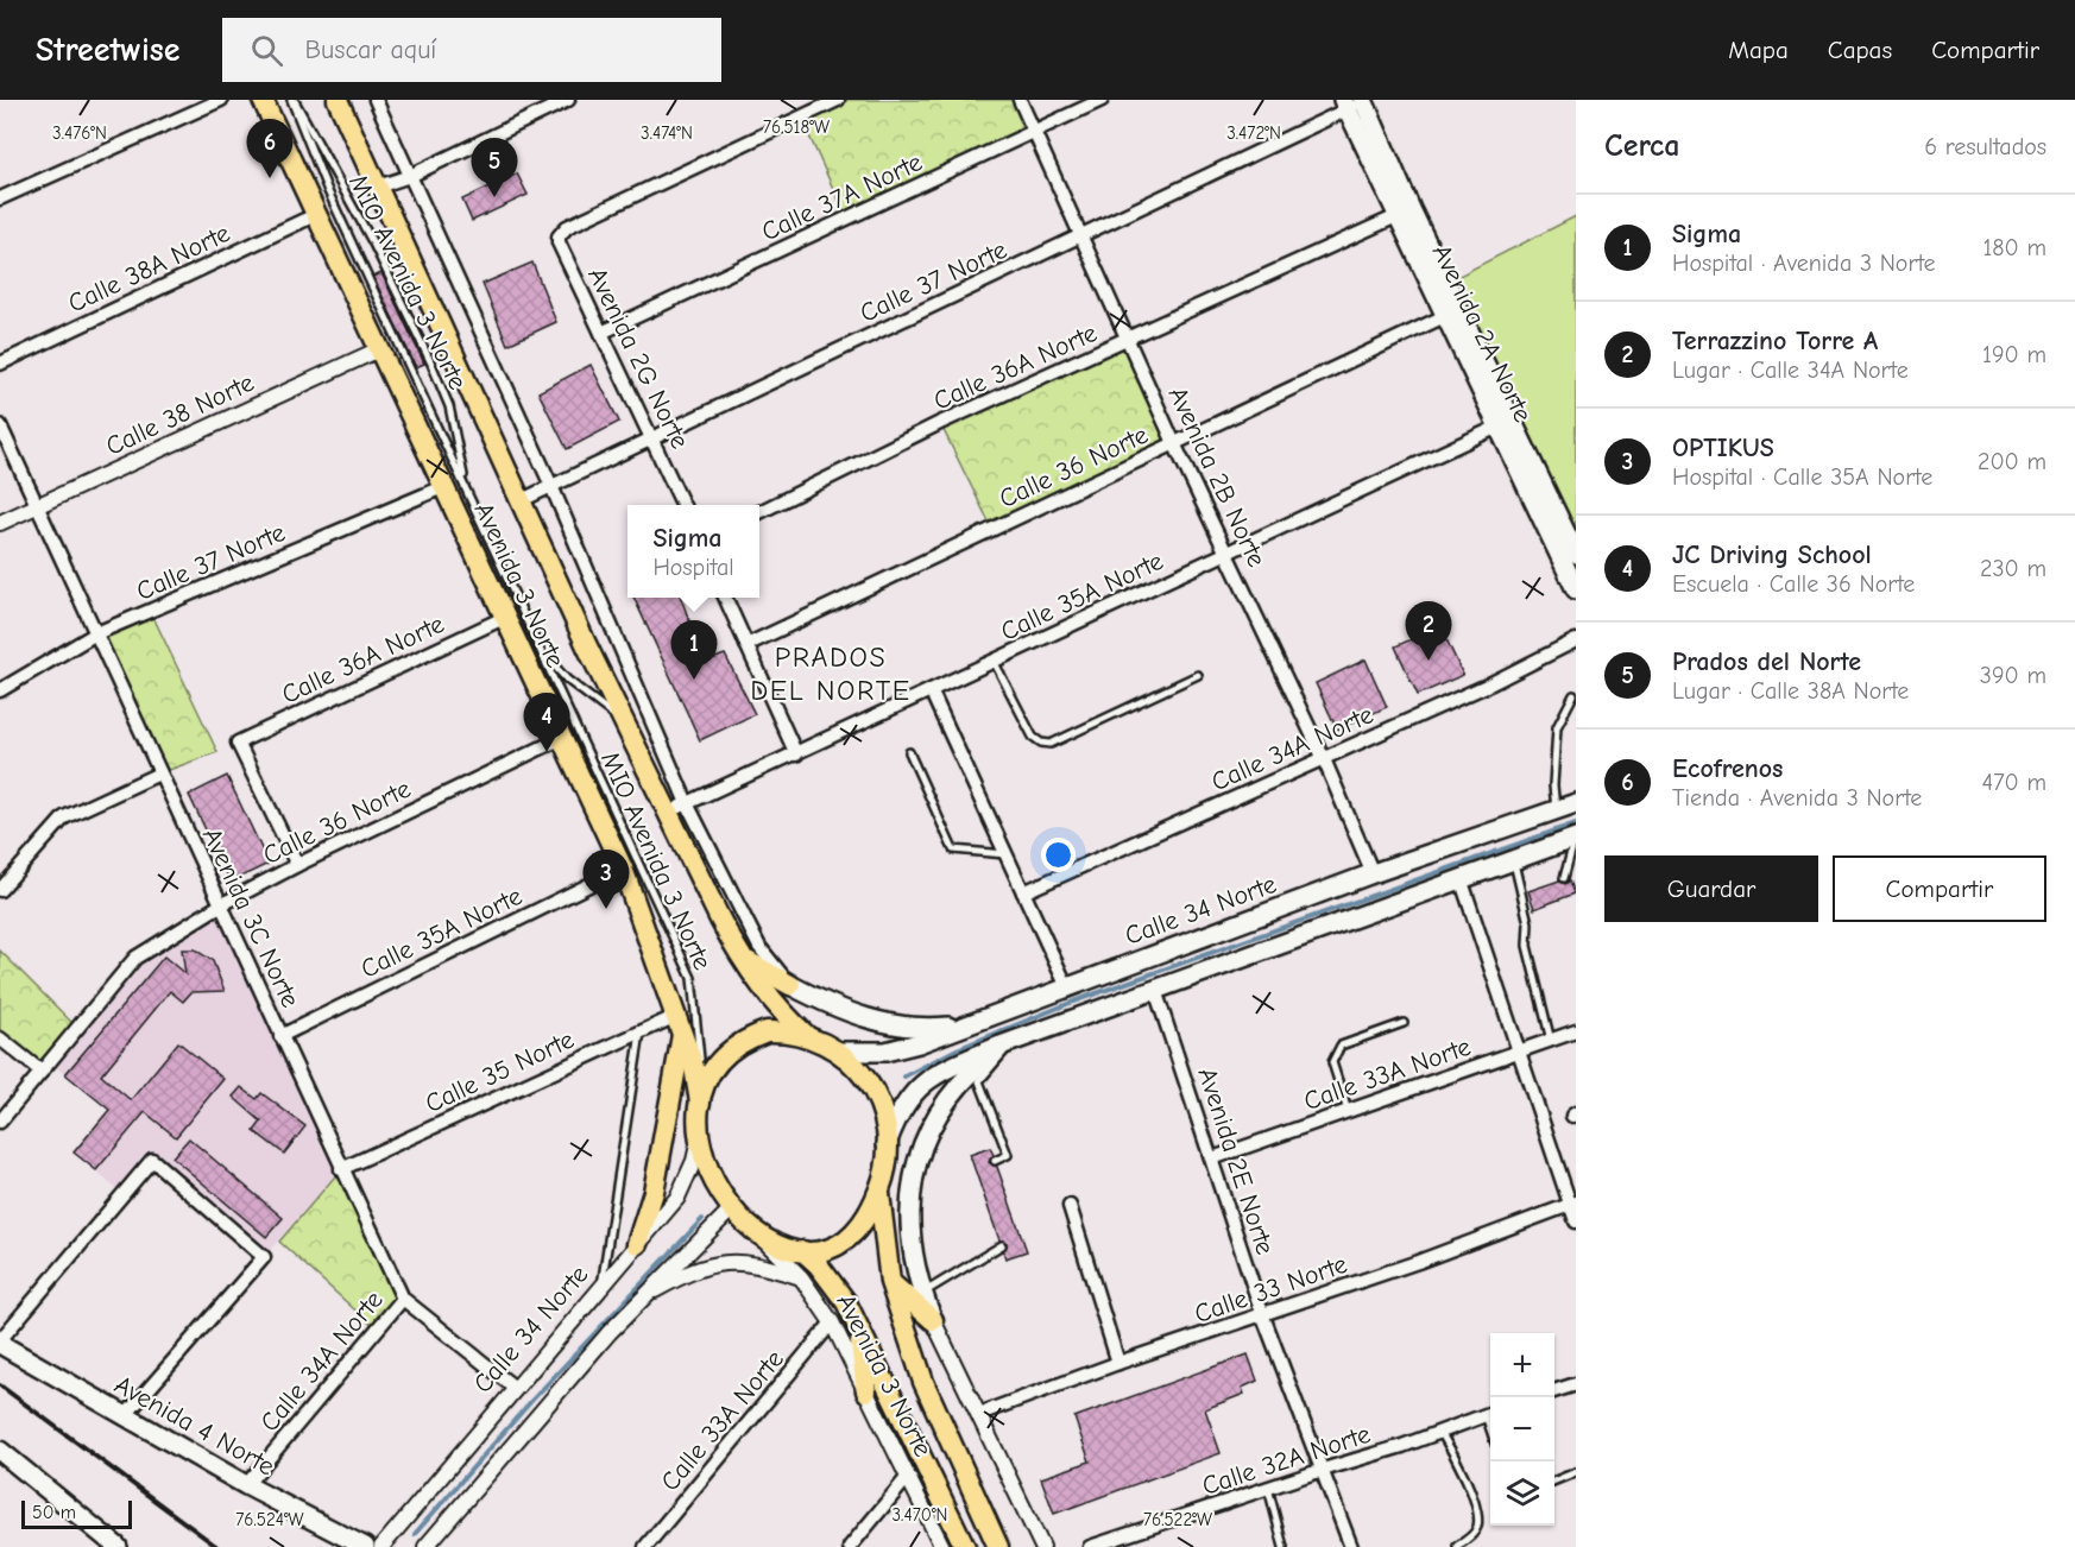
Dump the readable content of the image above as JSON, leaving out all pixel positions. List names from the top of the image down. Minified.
{"streets":{"main road":["Avenida 2A Norte","Avenida 3 Norte","Calle 34 Norte","Avenida 4 Norte"],"street":["Calle 37A Norte","Calle 38A Norte","Calle 37 Norte","Avenida 2G Norte","Calle 36A Norte","Calle 38 Norte","Calle 36 Norte","Avenida 2B Norte","Calle 35A Norte","Calle 34A Norte","Avenida 3C Norte","Calle 35 Norte","Calle 33A Norte","Avenida 2E Norte","Calle 33 Norte","Calle 32A Norte"],"lane":["MIO Avenida 3 Norte"]},"crossings":[["Calle 37A Norte","Avenida 2G Norte"],["Calle 37A Norte","Avenida 2B Norte"],["Calle 38A Norte","Avenida 3 Norte"],["Calle 37 Norte","Avenida 2A Norte"],["Calle 37 Norte","Avenida 2G Norte"],["Calle 37 Norte","Avenida 2B Norte"],["Calle 37 Norte","Avenida 3 Norte"],["Calle 37 Norte","Avenida 3C Norte"],["MIO Avenida 3 Norte","Avenida 3 Norte"],["MIO Avenida 3 Norte","Calle 34 Norte"],["Avenida 2A Norte","Calle 36A Norte"],["Avenida 2A Norte","Calle 36 Norte"],["Avenida 2A Norte","Calle 35A Norte"],["Calle 36A Norte","Calle 36 Norte"],["Calle 36A Norte","Avenida 2B Norte"],["Calle 36A Norte","Avenida 3 Norte"],["Calle 38 Norte","Avenida 3 Norte"],["Calle 38 Norte","Avenida 3C Norte"],["Calle 36 Norte","Avenida 2B Norte"],["Calle 36 Norte","Avenida 3 Norte"],["Calle 36 Norte","Avenida 3C Norte"],["Avenida 2B Norte","Calle 35A Norte"],["Avenida 2B Norte","Calle 34A Norte"],["Avenida 2B Norte","Calle 34 Norte"],["Avenida 3 Norte","Calle 35A Norte"],["Avenida 3 Norte","Calle 34 Norte"],["Avenida 3 Norte","Calle 35 Norte"],["Avenida 3 Norte","Calle 33A Norte"],["Calle 35A Norte","Avenida 3C Norte"],["Calle 34A Norte","Avenida 3C Norte"],["Calle 34A Norte","Avenida 4 Norte"],["Calle 34 Norte","Avenida 3C Norte"],["Avenida 3C Norte","Calle 35 Norte"],["Calle 33A Norte","Avenida 2E Norte"],["Avenida 2E Norte","Calle 33 Norte"],["Avenida 2E Norte","Calle 32A Norte"]],"districts":["PRADOS DEL NORTE"],"scale_bar":"50 m","page":{"header":"Streetwise","search":"Buscar aquí","nav":["Mapa","Capas","Compartir"],"heading":["Cerca","6 resultados"],"pins":["6","5","2","1","4","3"],"list":[{"mark":"1","name":"Sigma","note":"Hospital · Avenida 3 Norte","value":"180 m"},{"mark":"2","name":"Terrazzino Torre A","note":"Lugar · Calle 34A Norte","value":"190 m"},{"mark":"3","name":"OPTIKUS","note":"Hospital · Calle 35A Norte","value":"200 m"},{"mark":"4","name":"JC Driving School","note":"Escuela · Calle 36 Norte","value":"230 m"},{"mark":"5","name":"Prados del Norte","note":"Lugar · Calle 38A Norte","value":"390 m"},{"mark":"6","name":"Ecofrenos","note":"Tienda · Avenida 3 Norte","value":"470 m"}],"popup":["Sigma","Hospital"],"buttons":["Guardar","Compartir"],"map_buttons":["+","−"],"scale":"50 m"},"coordinates":["76.518°W","3.476°N","3.474°N","3.472°N","3.470°N","76.524°W","76.522°W"]}
